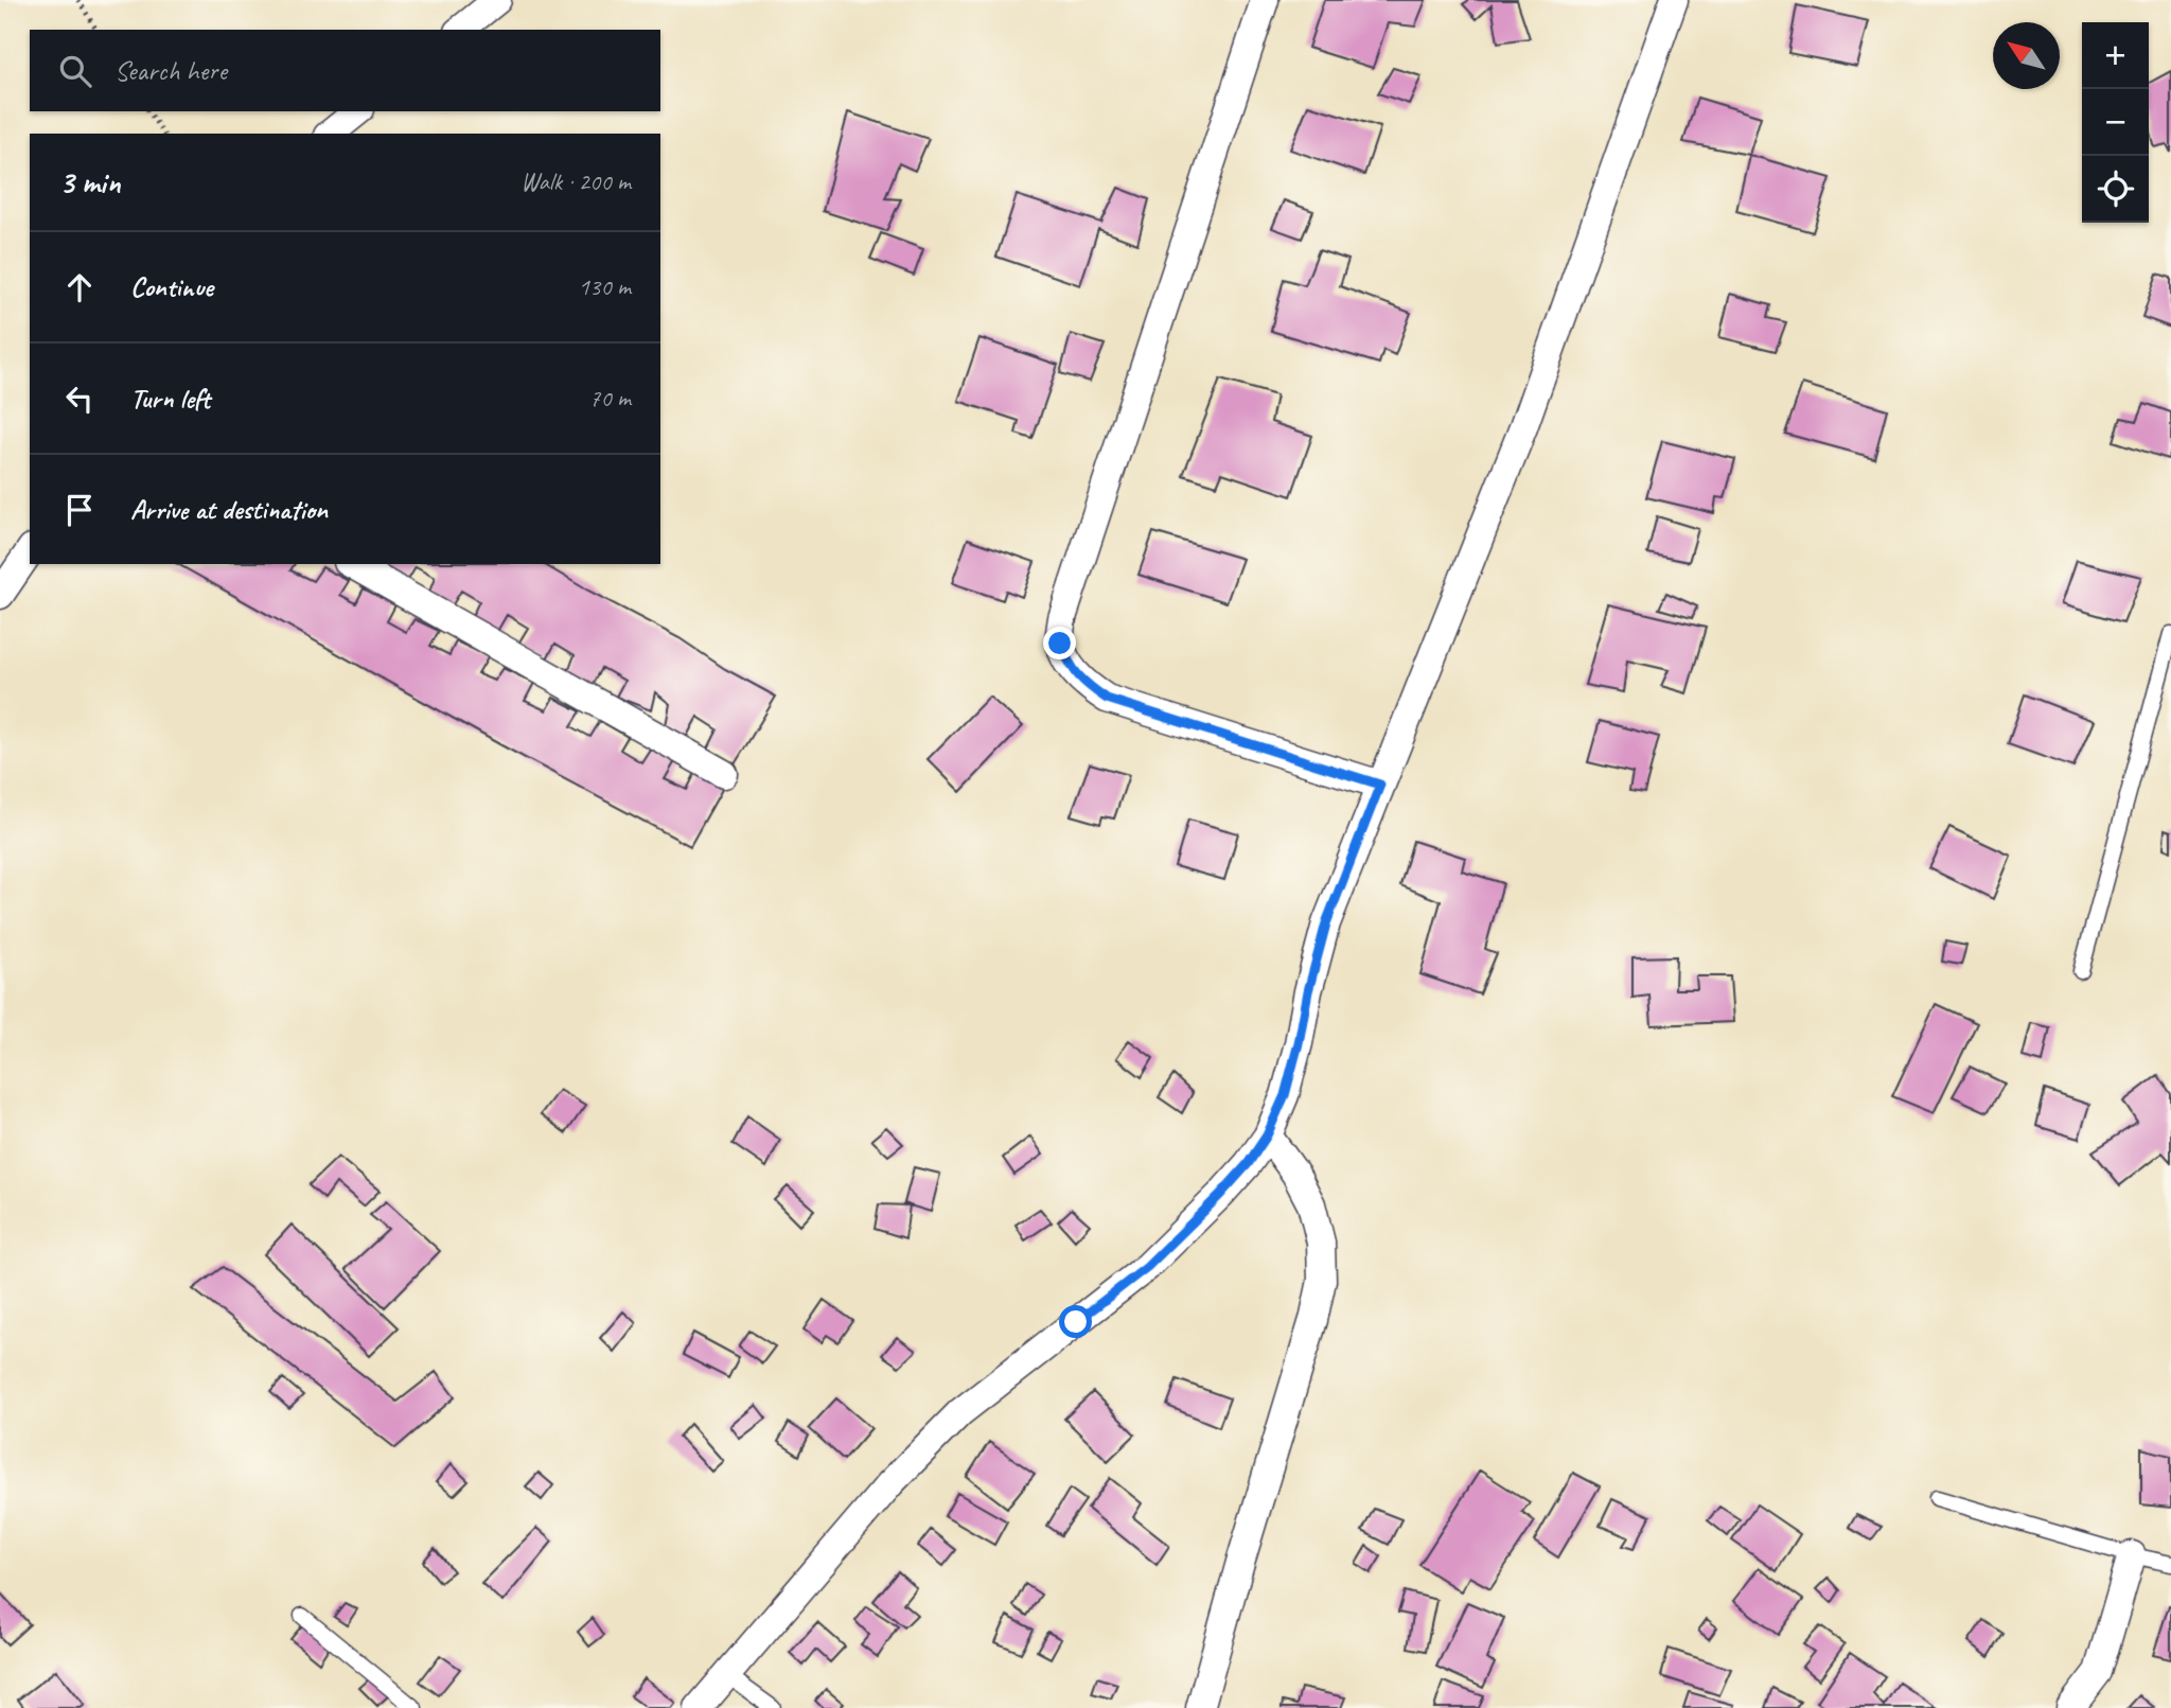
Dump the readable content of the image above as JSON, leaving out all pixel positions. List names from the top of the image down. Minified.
{"north":"top left","page":{"map_buttons":["+","−"],"search":"Search here","heading":["3 min","Walk · 200 m"],"list":[["Continue","130 m"],["Turn left","70 m"],"Arrive at destination"]}}
